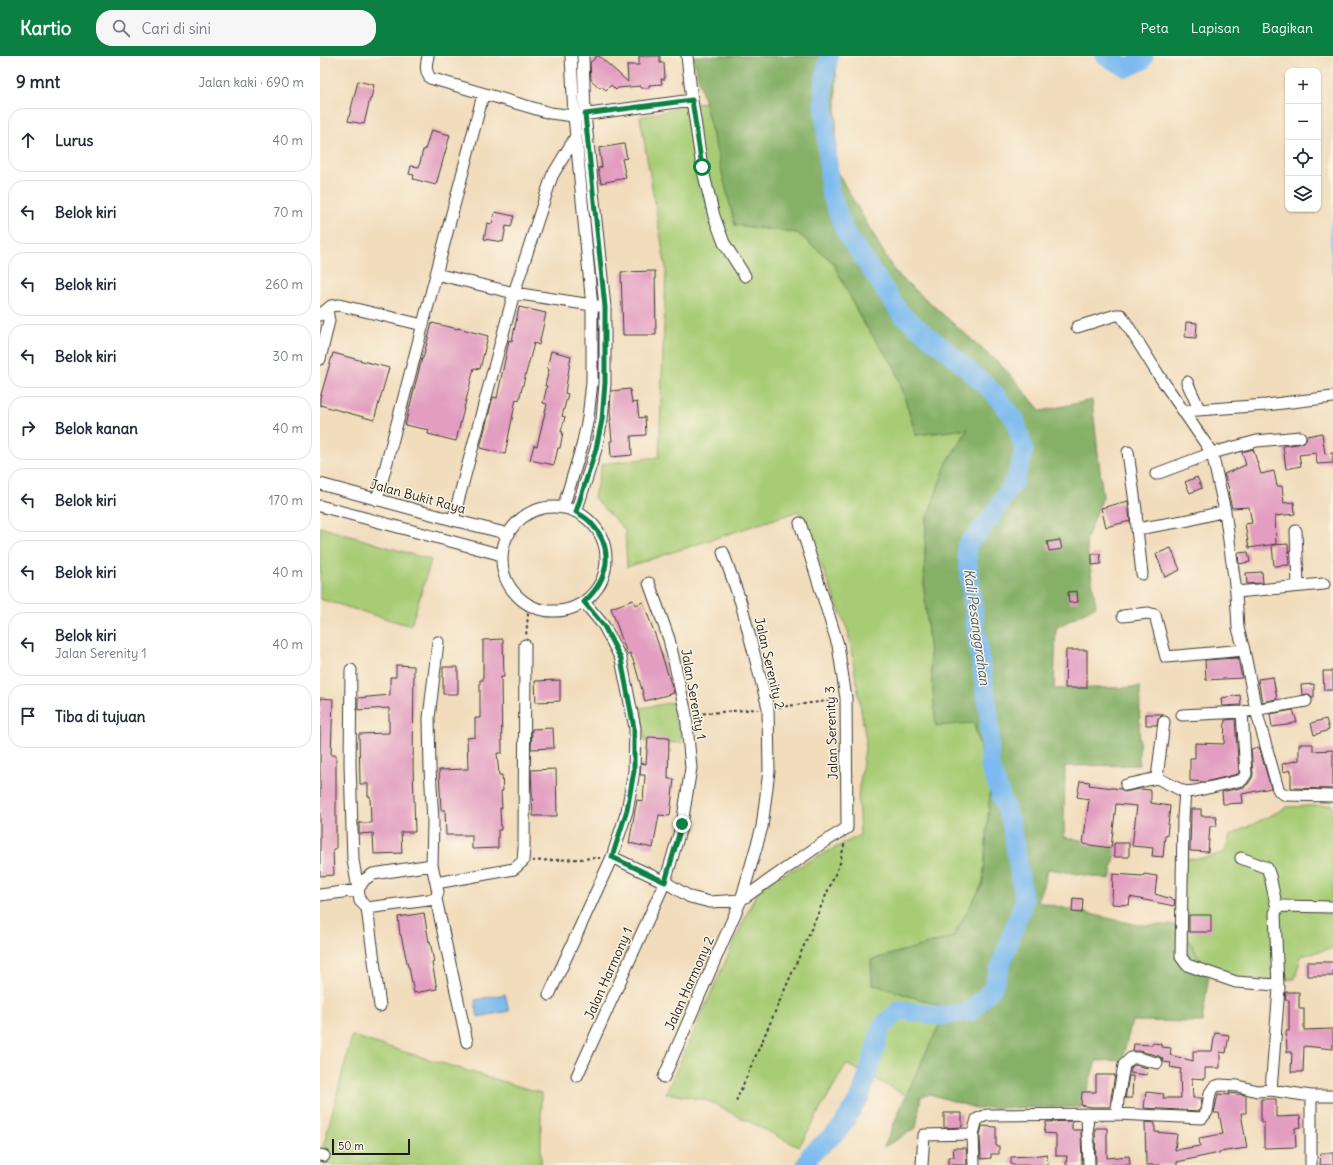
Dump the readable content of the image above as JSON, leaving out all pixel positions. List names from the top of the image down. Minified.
{"streets":{"street":["Jalan Bukit Raya","Jalan Serenity 2","Jalan Serenity 1","Jalan Serenity 3","Jalan Harmony 1","Jalan Harmony 2"]},"crossings":[["Jalan Serenity 2","Jalan Harmony 2"],["Jalan Serenity 1","Jalan Harmony 1"]],"water":["Kali Pesanggrahan"],"scale_bar":"50 m","page":{"header":"Kartio","search":"Cari di sini","nav":["Peta","Lapisan","Bagikan"],"heading":["9 mnt","Jalan kaki · 690 m"],"map_buttons":["+","−"],"list":[["Lurus","40 m"],["Belok kiri","70 m"],["Belok kiri","260 m"],["Belok kiri","30 m"],["Belok kanan","40 m"],["Belok kiri","170 m"],["Belok kiri","40 m"],["Belok kiri","Jalan Serenity 1","40 m"],"Tiba di tujuan"],"scale":"50 m"}}
